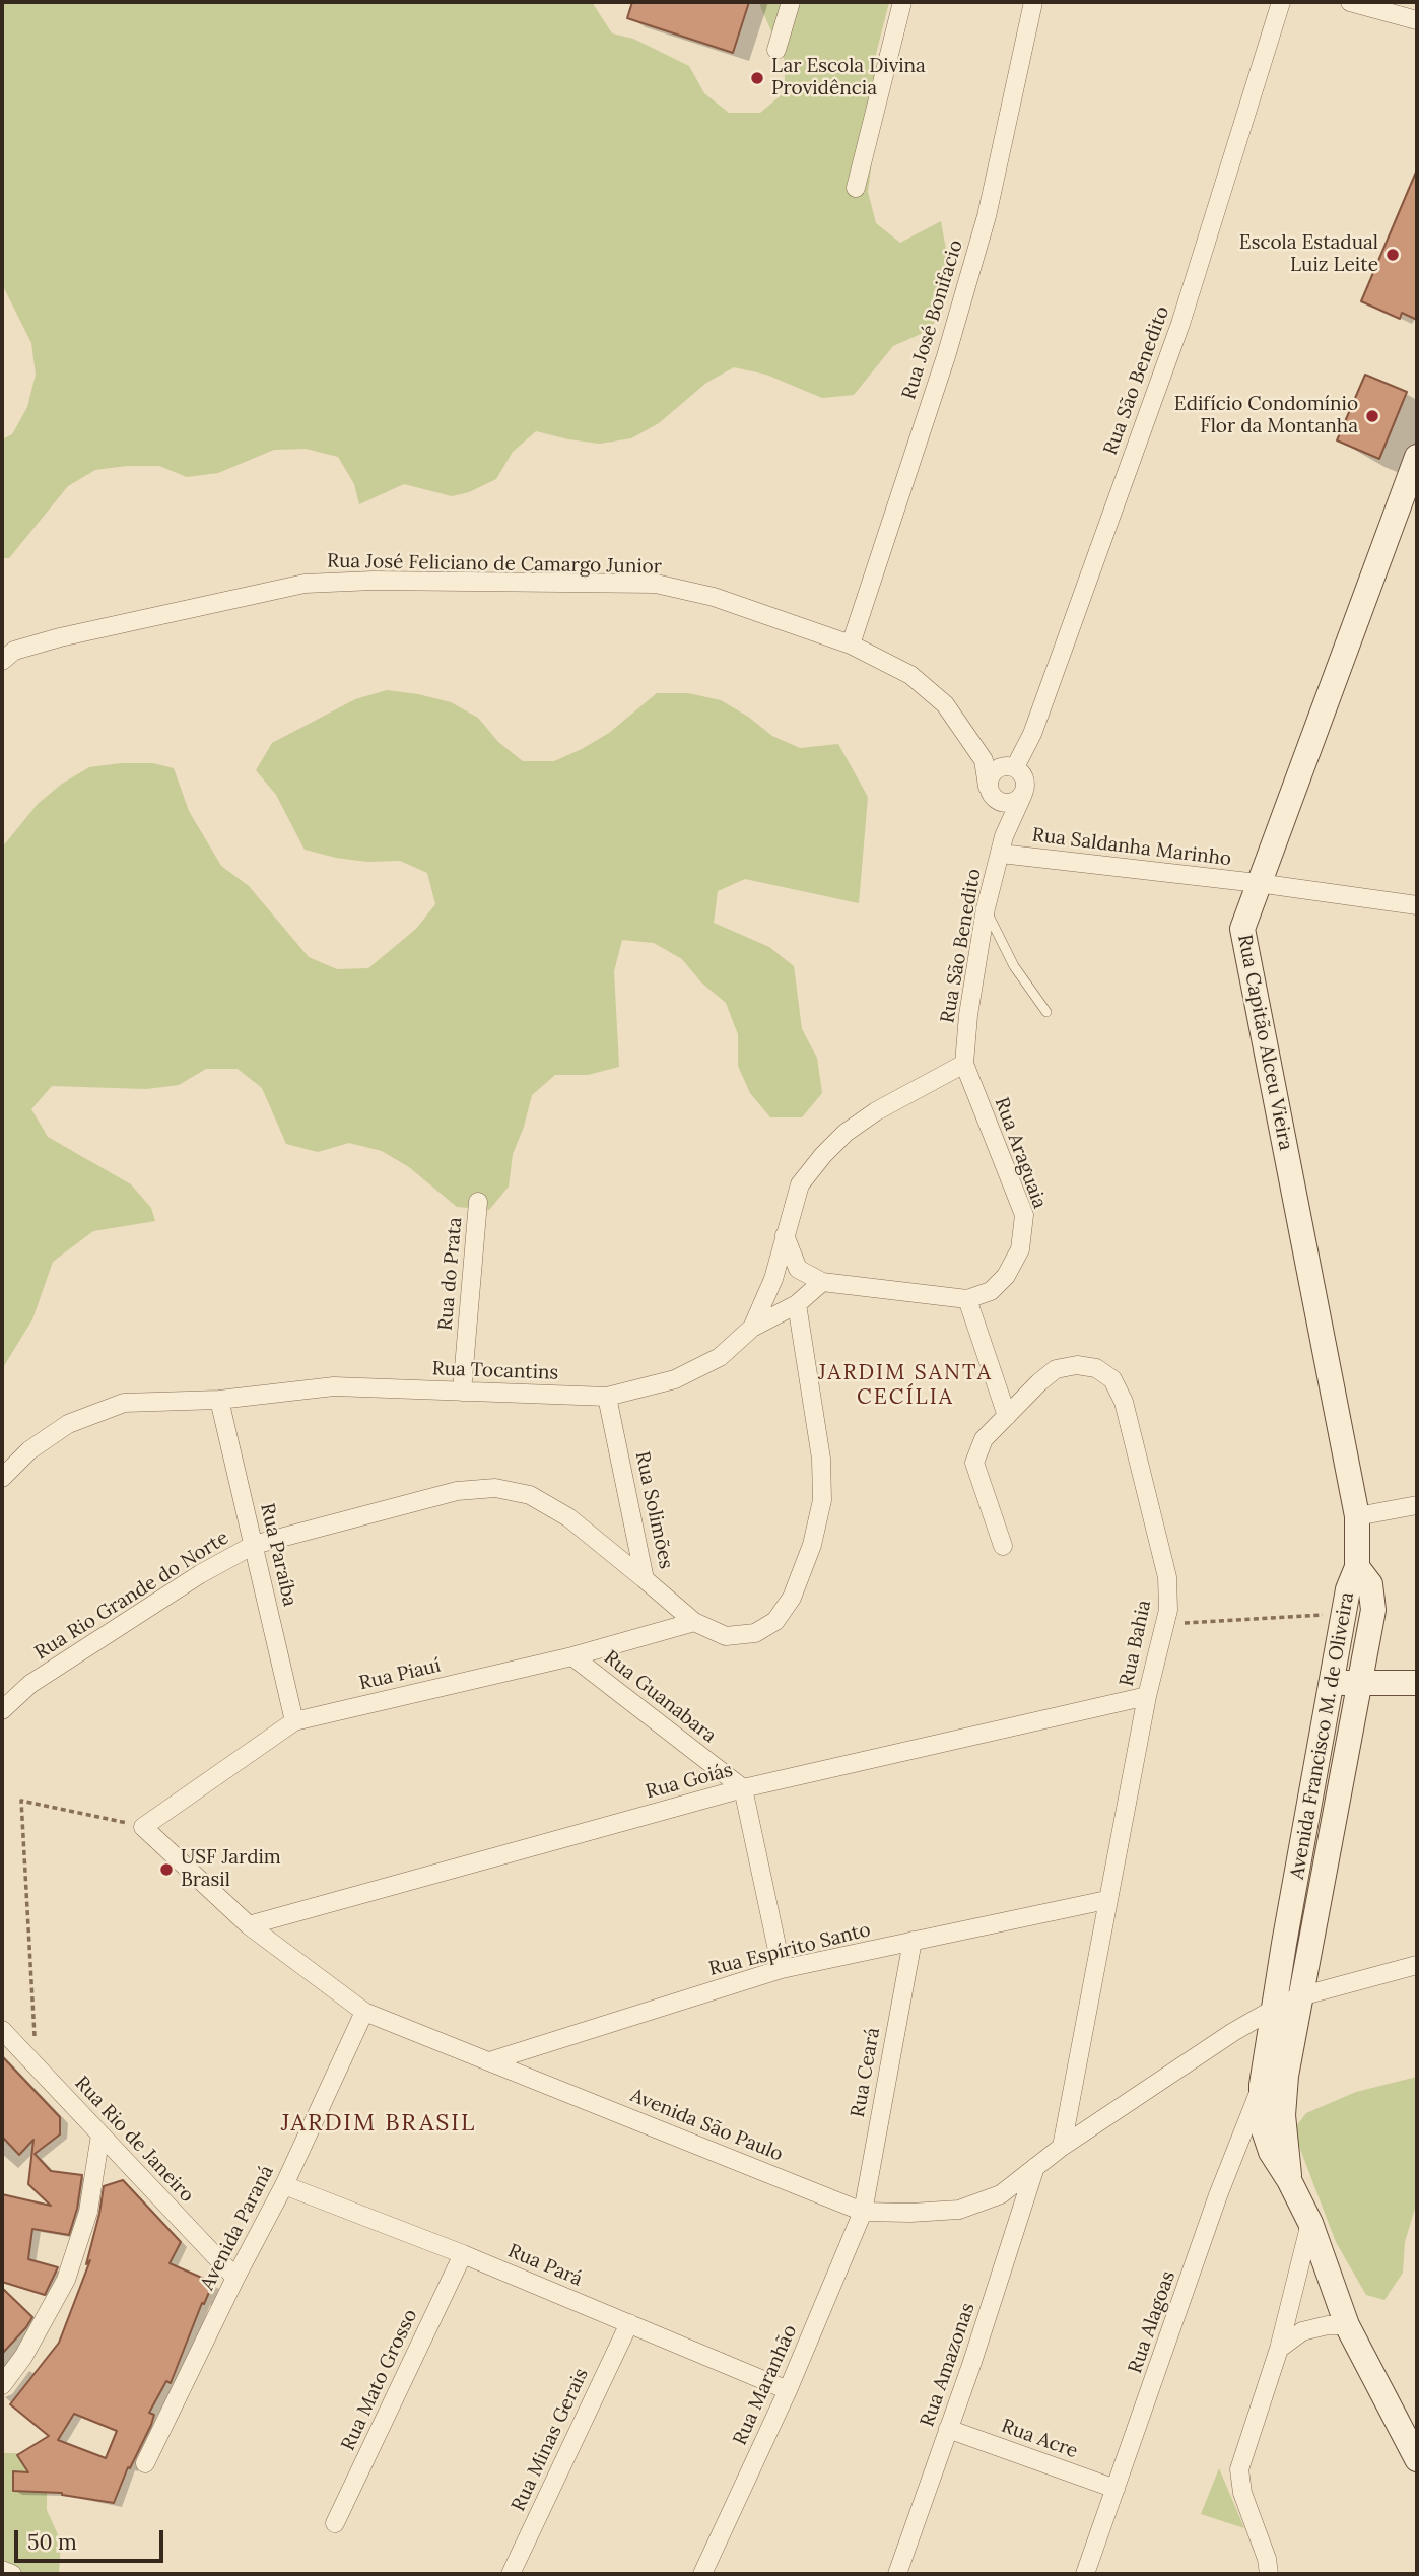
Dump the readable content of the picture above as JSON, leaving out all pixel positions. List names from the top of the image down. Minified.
{"streets":{"street":["Rua José Bonifacio","Rua São Benedito","Rua José Feliciano de Camargo Junior","Rua Saldanha Marinho","Rua Capitão Alceu Vieira","Rua Araguaia","Rua do Prata","Rua Tocantins","Rua Solimões","Rua Paraíba","Rua Rio Grande do Norte","Rua Bahia","Rua Piauí","Rua Guanabara","Avenida Francisco M. de Oliveira","Rua Goiás","Rua Espírito Santo","Rua Ceará","Avenida São Paulo","Rua Rio de Janeiro","Avenida Paraná","Rua Pará","Rua Alagoas","Rua Amazonas","Rua Mato Grosso","Rua Maranhão","Rua Acre","Rua Minas Gerais"]},"crossings":[["Rua José Bonifacio","Rua José Feliciano de Camargo Junior"],["Rua São Benedito","Rua José Feliciano de Camargo Junior"],["Rua São Benedito","Rua Saldanha Marinho"],["Rua São Benedito","Rua Araguaia"],["Rua São Benedito","Rua Tocantins"],["Rua Saldanha Marinho","Rua Capitão Alceu Vieira"],["Rua Capitão Alceu Vieira","Avenida Francisco M. de Oliveira"],["Rua Araguaia","Rua Tocantins"],["Rua do Prata","Rua Tocantins"],["Rua Tocantins","Rua Solimões"],["Rua Tocantins","Rua Paraíba"],["Rua Solimões","Rua Rio Grande do Norte"],["Rua Solimões","Rua Piauí"],["Rua Paraíba","Rua Rio Grande do Norte"],["Rua Paraíba","Rua Piauí"],["Rua Bahia","Rua Goiás"],["Rua Bahia","Rua Espírito Santo"],["Rua Bahia","Avenida São Paulo"],["Rua Piauí","Rua Guanabara"],["Rua Piauí","Avenida São Paulo"],["Rua Guanabara","Rua Goiás"],["Avenida Francisco M. de Oliveira","Avenida São Paulo"],["Avenida Francisco M. de Oliveira","Rua Alagoas"],["Rua Goiás","Avenida São Paulo"],["Rua Espírito Santo","Rua Ceará"],["Rua Espírito Santo","Avenida São Paulo"],["Rua Ceará","Avenida São Paulo"],["Rua Ceará","Rua Maranhão"],["Avenida São Paulo","Avenida Paraná"],["Avenida São Paulo","Rua Amazonas"],["Avenida São Paulo","Rua Maranhão"],["Rua Rio de Janeiro","Avenida Paraná"],["Avenida Paraná","Rua Pará"],["Rua Pará","Rua Mato Grosso"],["Rua Pará","Rua Maranhão"],["Rua Pará","Rua Minas Gerais"],["Rua Alagoas","Rua Acre"],["Rua Amazonas","Rua Acre"]],"districts":["JARDIM SANTA CECÍLIA","JARDIM BRASIL"],"places":["Lar Escola Divina Providência","Escola Estadual Luiz Leite","Edifício Condomínio Flor da Montanha","USF Jardim Brasil"],"scale_bar":"50 m"}
